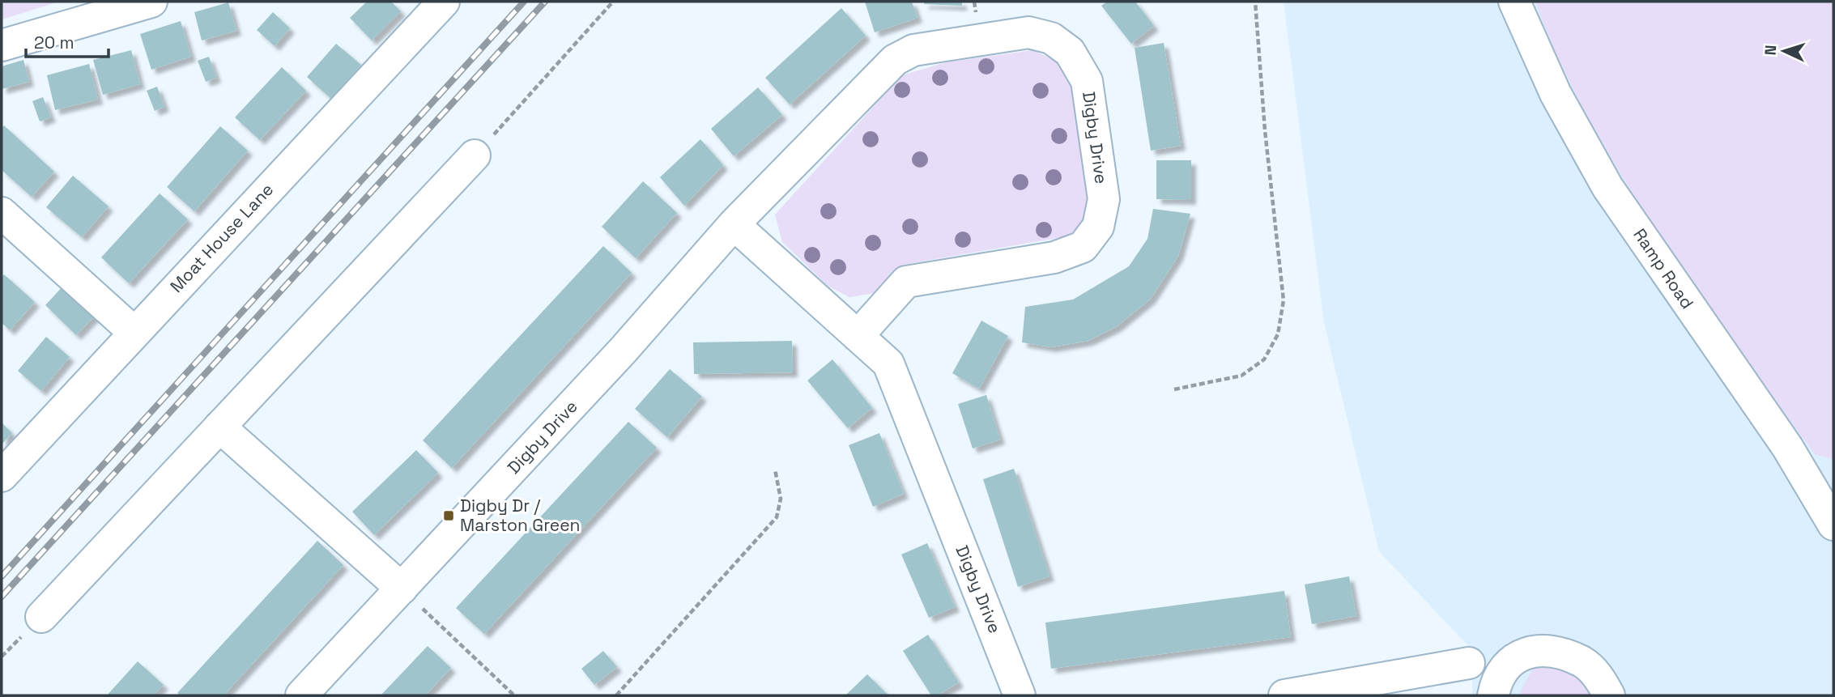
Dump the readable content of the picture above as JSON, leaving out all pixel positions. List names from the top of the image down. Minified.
{"streets":{"street":["Digby Drive","Moat House Lane","Ramp Road"]},"places":{"transit":["Digby Dr / Marston Green"]},"scale_bar":"20 m","north":"left"}
